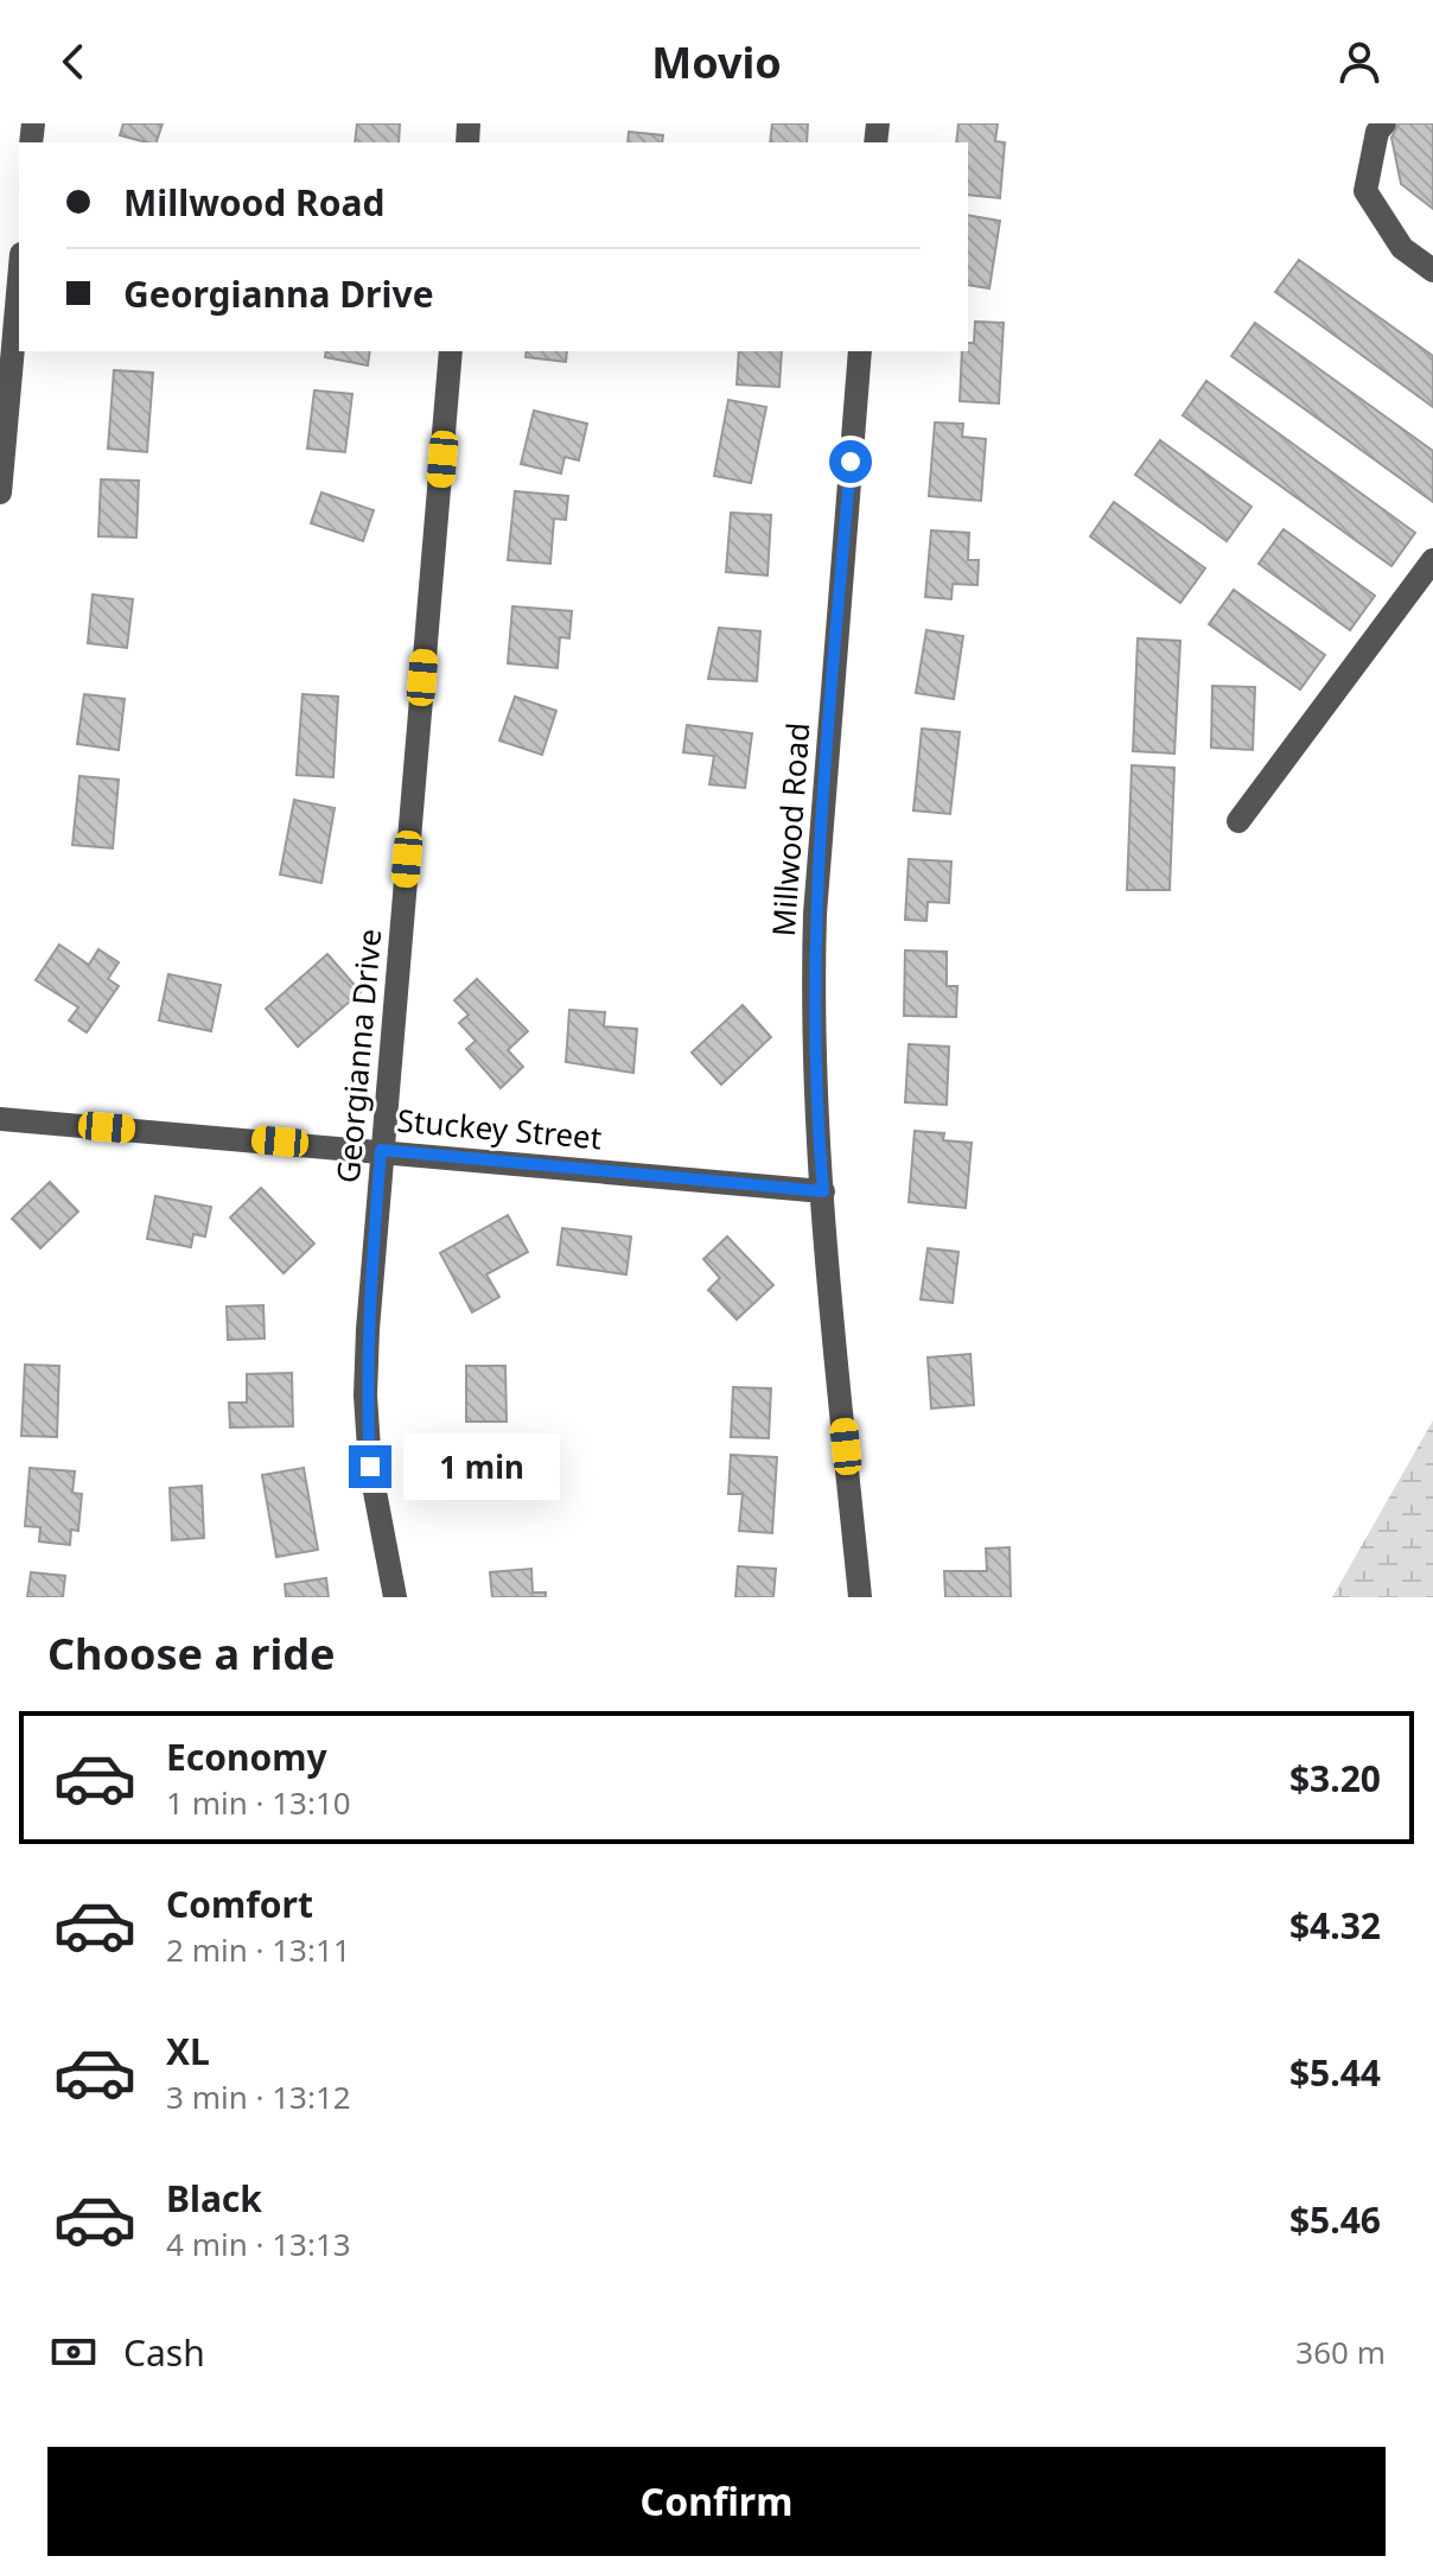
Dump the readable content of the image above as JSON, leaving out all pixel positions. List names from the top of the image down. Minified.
{"streets":{"street":["Millwood Road","Georgianna Drive","Stuckey Street"]},"crossings":[["Millwood Road","Stuckey Street"],["Georgianna Drive","Stuckey Street"]],"page":{"header":"Movio","banner":["Millwood Road","Georgianna Drive"],"bubble":"1 min","heading":"Choose a ride","list":[{"name":"Economy","note":"1 min · 13:10","value":"$3.20"},{"name":"Comfort","note":"2 min · 13:11","value":"$4.32"},{"name":"XL","note":"3 min · 13:12","value":"$5.44"},{"name":"Black","note":"4 min · 13:13","value":"$5.46"}],"pay":["Cash","360 m"],"buttons":"Confirm"}}
